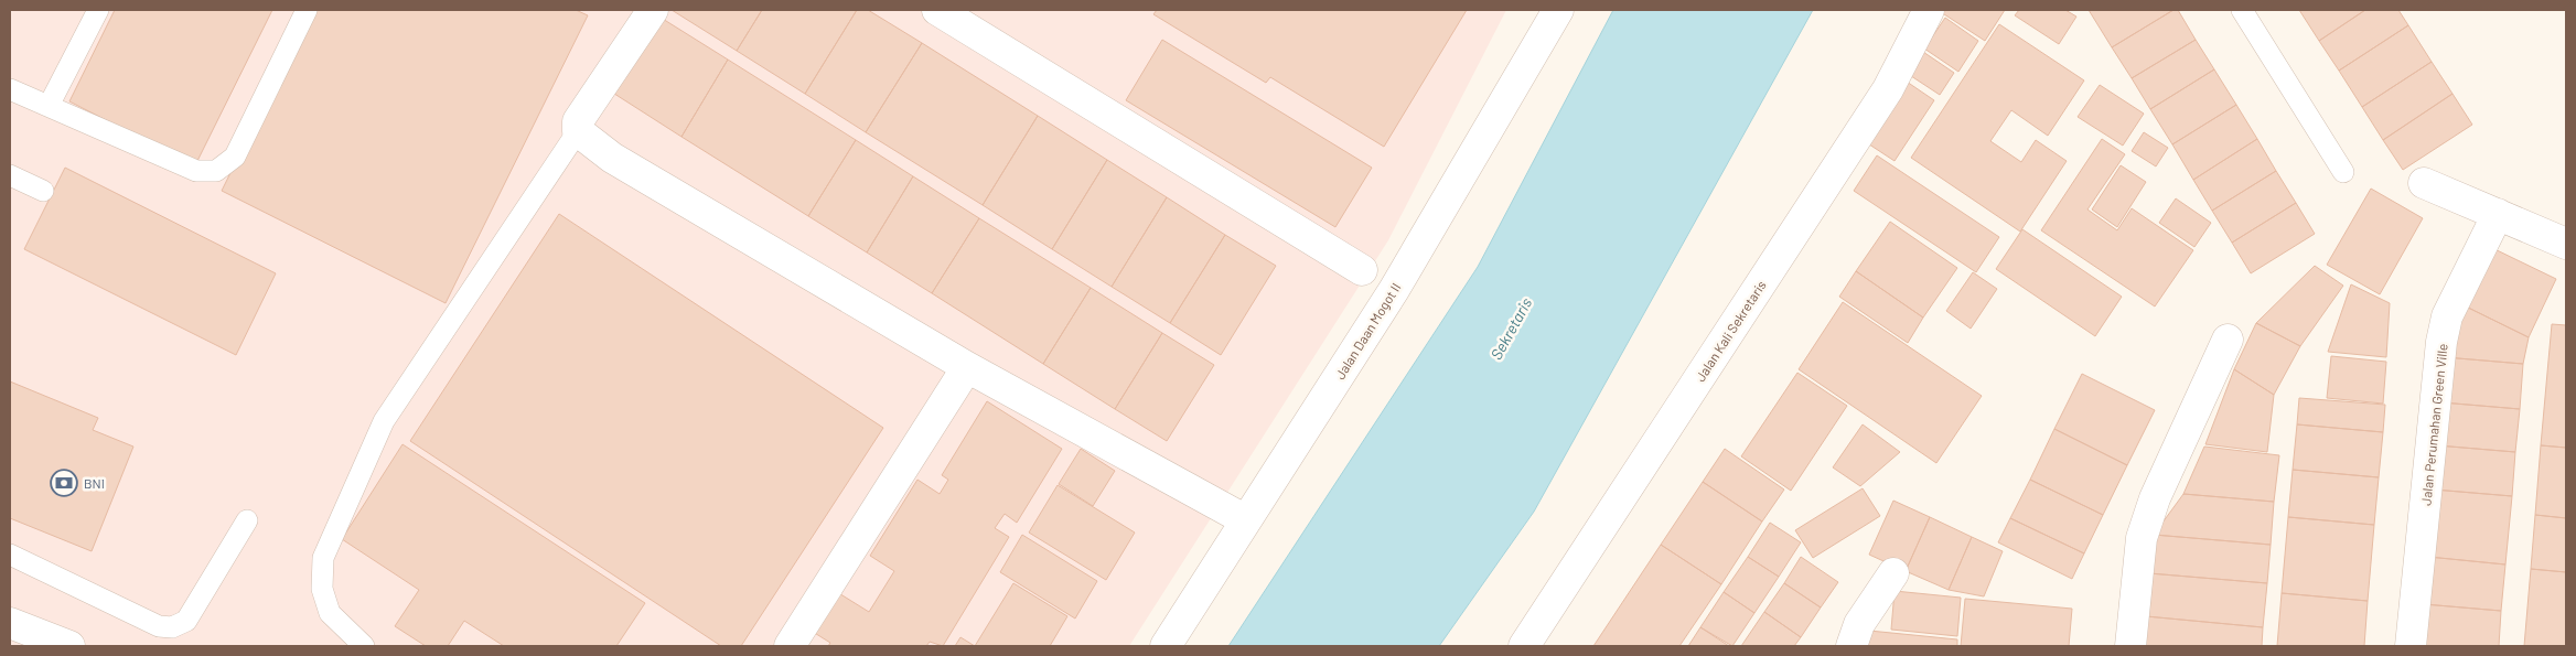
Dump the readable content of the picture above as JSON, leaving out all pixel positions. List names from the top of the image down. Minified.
{"streets":{"street":["Jalan Daan Mogot II","Jalan Kali Sekretaris","Jalan Perumahan Green Ville"]},"water":["Sekretaris"],"places":{"bank":["BNI"]}}
